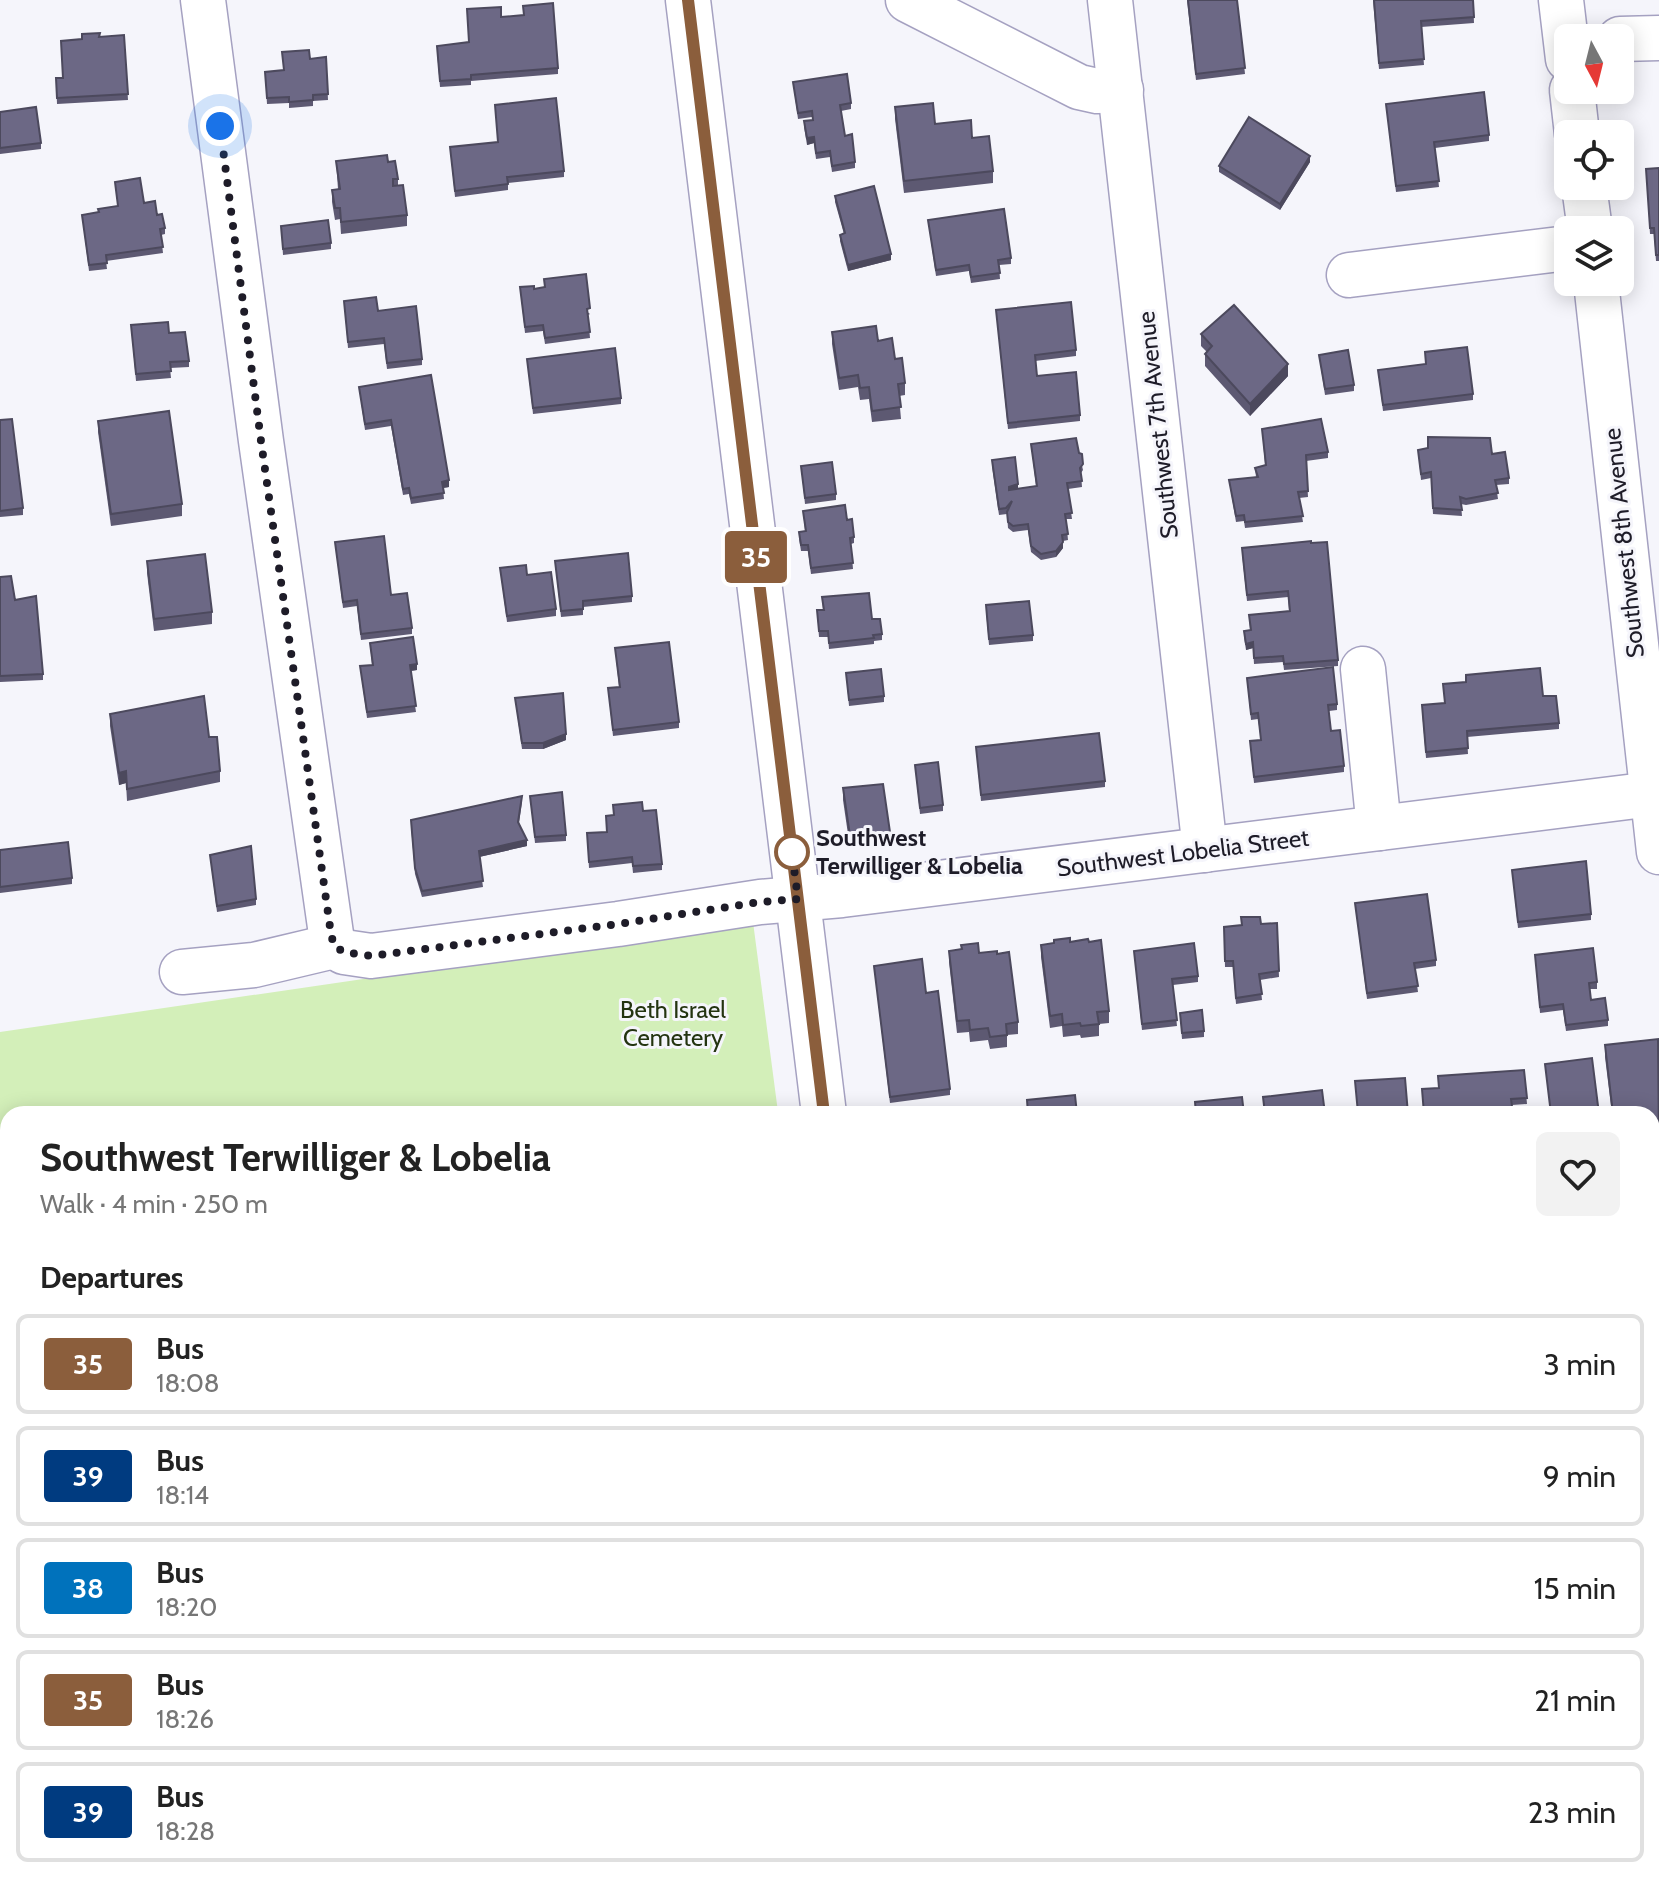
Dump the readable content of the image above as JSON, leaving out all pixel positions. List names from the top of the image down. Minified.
{"streets":{"street":["Southwest 7th Avenue","Southwest 8th Avenue","Southwest Lobelia Street"]},"crossings":[["Southwest 7th Avenue","Southwest Lobelia Street"],["Southwest 8th Avenue","Southwest Lobelia Street"]],"parks":["Beth Israel Cemetery"],"places":["Southwest Terwilliger & Lobelia"],"lines":["bus line 35"],"north":"bottom","page":{"on_map":"35","heading":[["Southwest Terwilliger & Lobelia","Walk · 4 min · 250 m"],"Departures"],"list":[{"mark":"35","name":"Bus","note":"18:08","value":"3 min"},{"mark":"39","name":"Bus","note":"18:14","value":"9 min"},{"mark":"38","name":"Bus","note":"18:20","value":"15 min"},{"mark":"35","name":"Bus","note":"18:26","value":"21 min"},{"mark":"39","name":"Bus","note":"18:28","value":"23 min"}]}}
